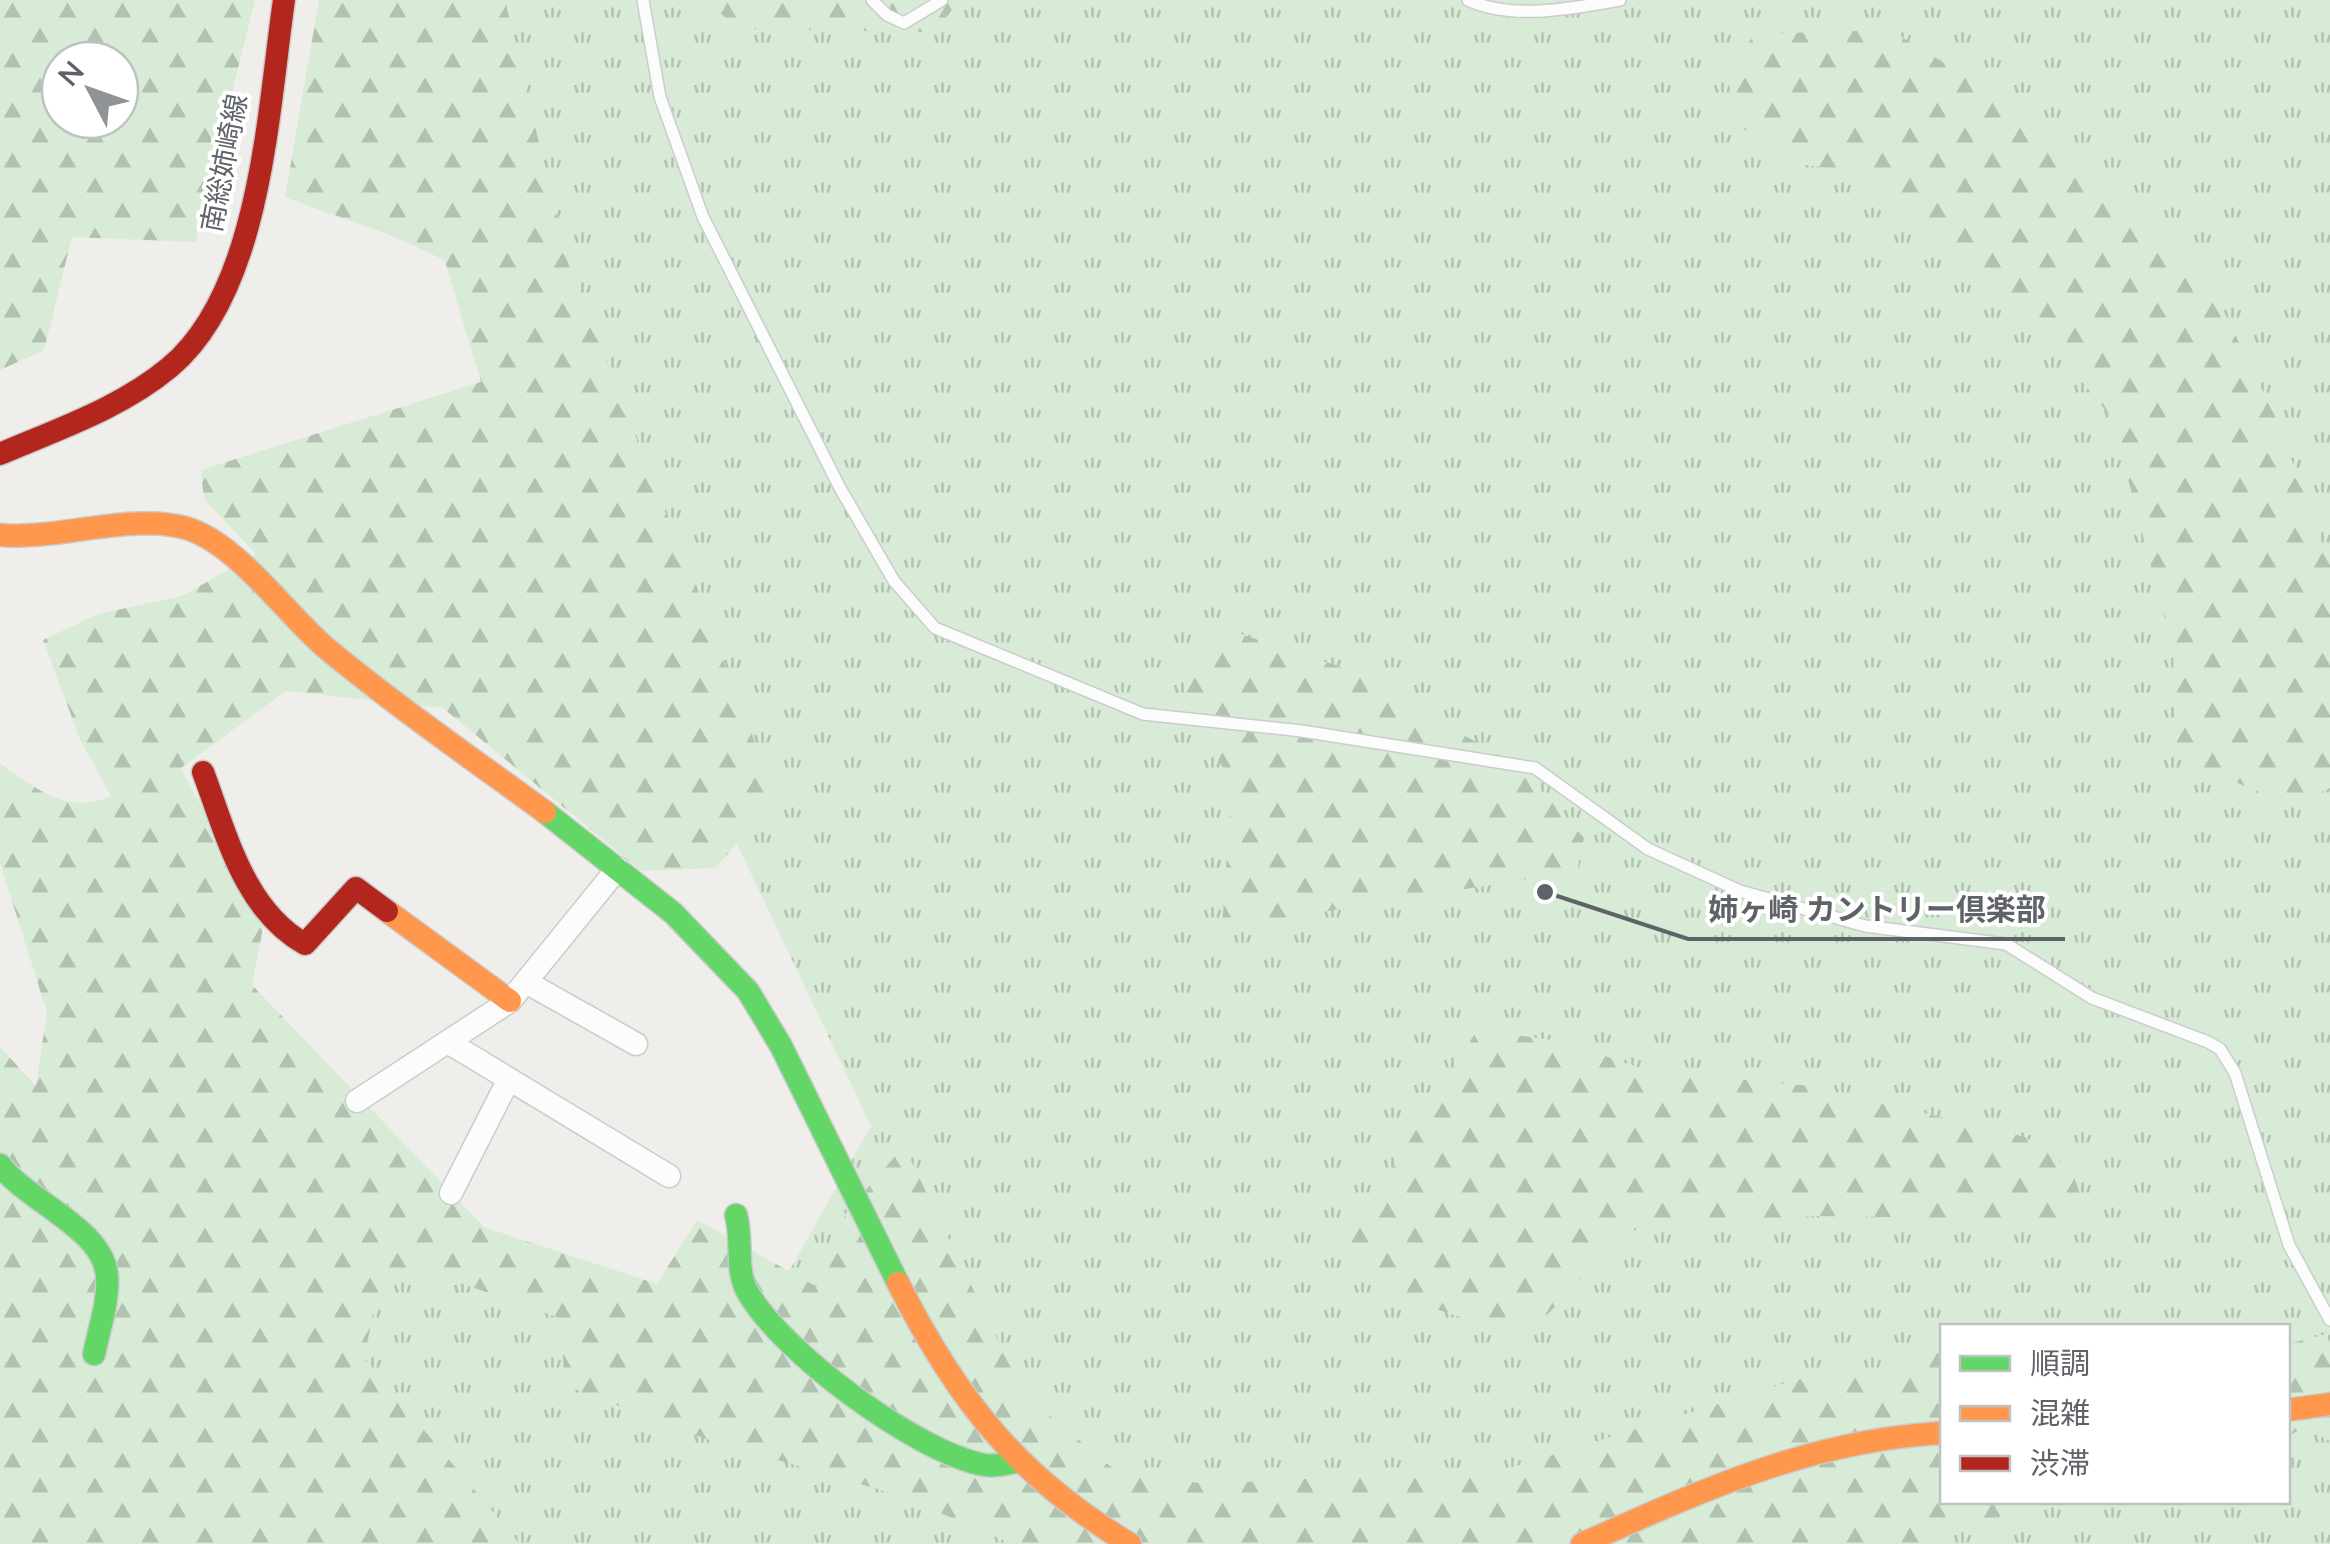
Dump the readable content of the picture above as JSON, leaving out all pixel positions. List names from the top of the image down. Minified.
{"streets":{"street":["南総姉崎線"]},"places":["姉ヶ崎 カントリー倶楽部"],"legend":["順調","混雑","渋滞"],"north":"top left"}
